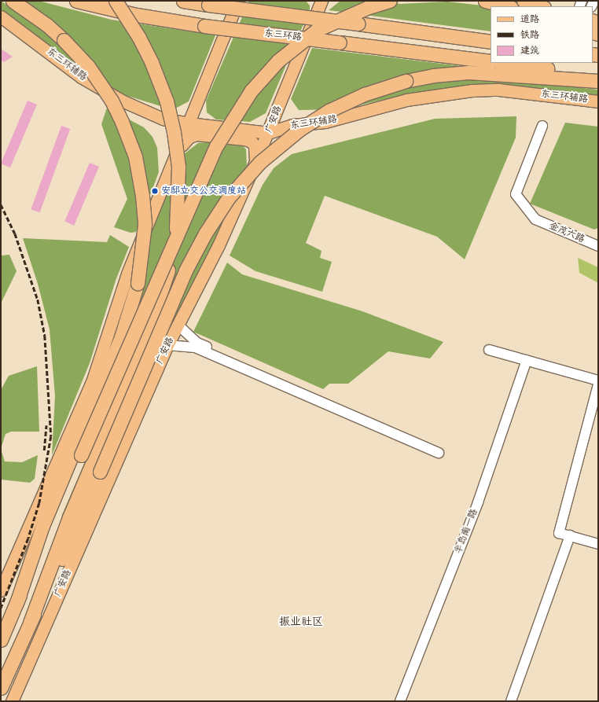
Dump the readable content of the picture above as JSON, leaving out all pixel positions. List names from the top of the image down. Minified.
{"streets":{"highway":["东三环路"],"main road":["东三环辅路","广安路"],"street":["金茂六路","半岛南一路"]},"crossings":[["东三环辅路","广安路"]],"districts":["振业社区"],"places":["安邸立交公交调度站"],"legend":["道路","铁路","建筑"]}
